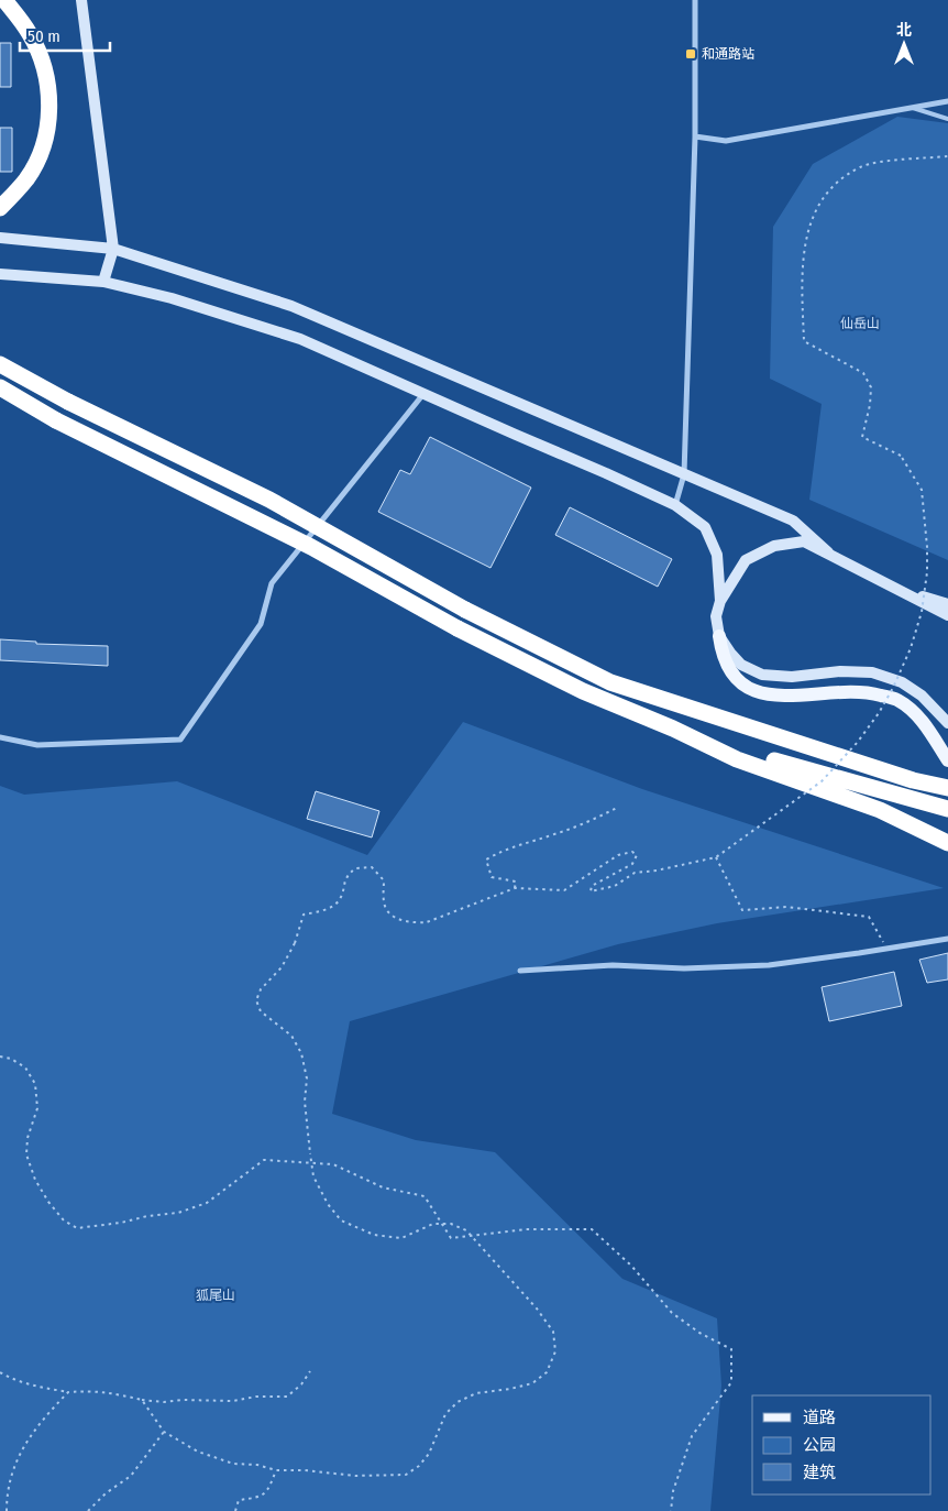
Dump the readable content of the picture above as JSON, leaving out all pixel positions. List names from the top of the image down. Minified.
{"parks":["仙岳山","狐尾山"],"places":{"transit":["和通路站"]},"legend":["道路","公园","建筑"],"scale_bar":"50 m","north":"top"}
